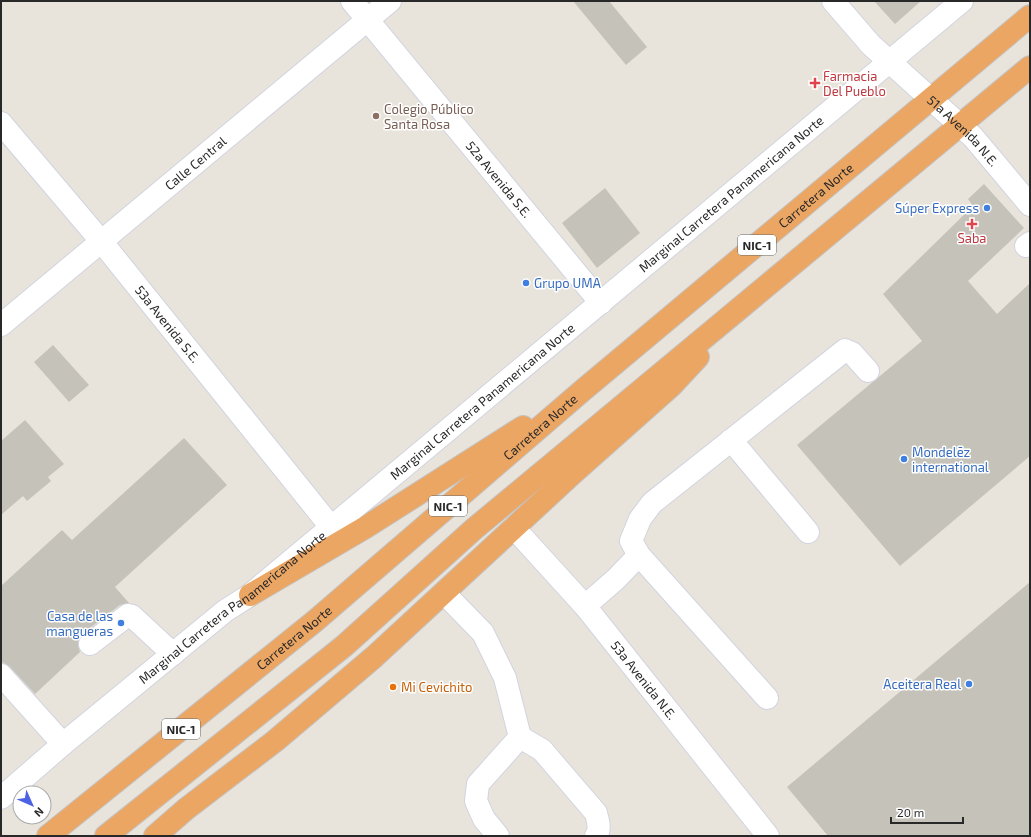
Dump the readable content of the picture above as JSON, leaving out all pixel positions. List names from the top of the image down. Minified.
{"streets":{"highway":["Carretera Norte","NIC-1"],"street":["51a Avenida N.E.","Calle Central","52a Avenida S.E.","Marginal Carretera Panamericana Norte","53a Avenida S.E.","53a Avenida N.E."]},"crossings":[["51a Avenida N.E.","Marginal Carretera Panamericana Norte"],["51a Avenida N.E.","Carretera Norte"],["51a Avenida N.E.","NIC-1"],["Calle Central","52a Avenida S.E."],["Calle Central","53a Avenida S.E."],["52a Avenida S.E.","Marginal Carretera Panamericana Norte"],["Marginal Carretera Panamericana Norte","53a Avenida S.E."]],"places":{"health":["Farmacia Del Pueblo","Saba"],"other":["Colegio Público Santa Rosa","Súper Express","Grupo UMA","Mondelēz international","Casa de las mangueras","Aceitera Real","Mi Cevichito"]},"scale_bar":"20 m","north":"bottom right"}
